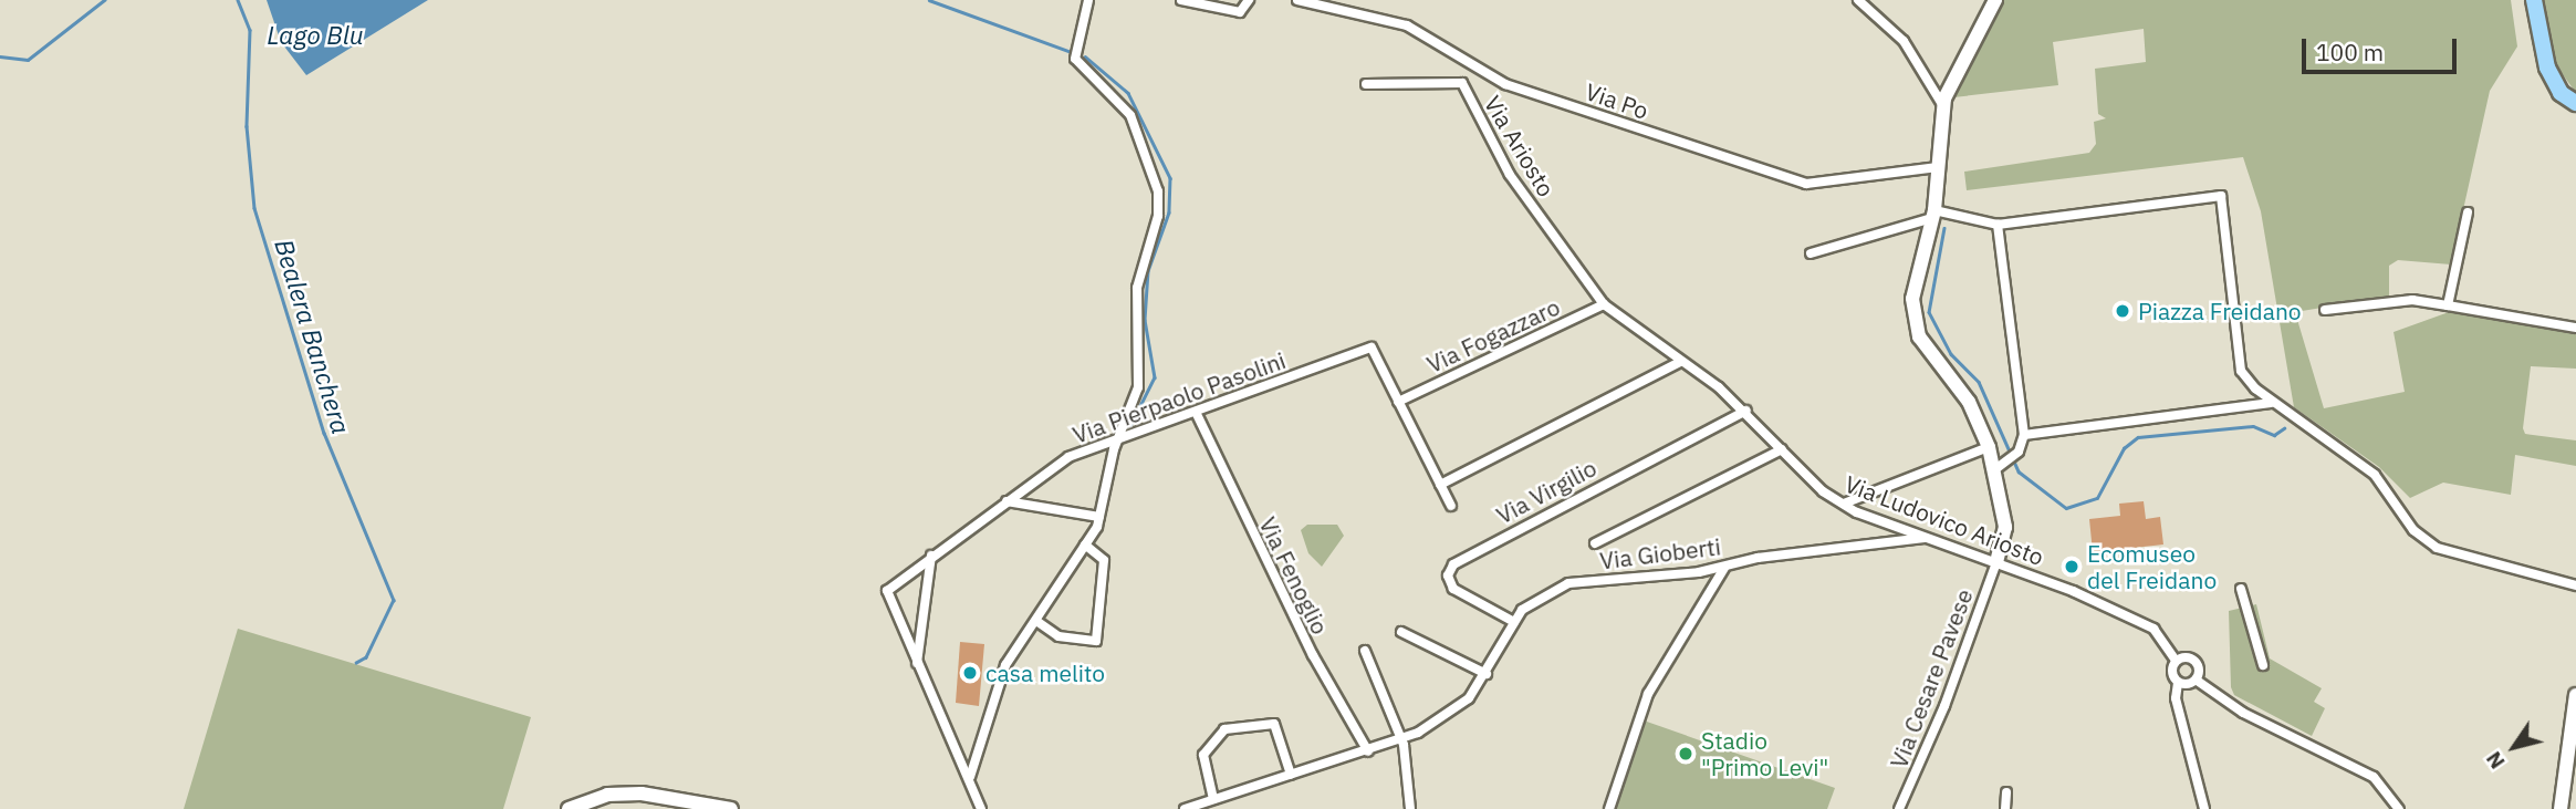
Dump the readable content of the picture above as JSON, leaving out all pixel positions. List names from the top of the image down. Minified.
{"streets":{"street":["Via Po","Via Ariosto","Via Fogazzaro","Via Pierpaolo Pasolini","Via Virgilio","Via Ludovico Ariosto","Via Gioberti","Via Fenoglio","Via Cesare Pavese"]},"crossings":[["Via Ariosto","Via Fogazzaro"],["Via Ariosto","Via Ludovico Ariosto"],["Via Fogazzaro","Via Pierpaolo Pasolini"],["Via Fogazzaro","Via Ludovico Ariosto"],["Via Pierpaolo Pasolini","Via Fenoglio"],["Via Virgilio","Via Ludovico Ariosto"],["Via Virgilio","Via Gioberti"],["Via Ludovico Ariosto","Via Gioberti"],["Via Ludovico Ariosto","Via Cesare Pavese"],["Via Gioberti","Via Fenoglio"]],"water":["Lago Blu","Bealera Banchera"],"places":["Piazza Freidano","Ecomuseo del Freidano","casa melito","Stadio \"Primo Levi\""],"scale_bar":"100 m","north":"bottom left"}
